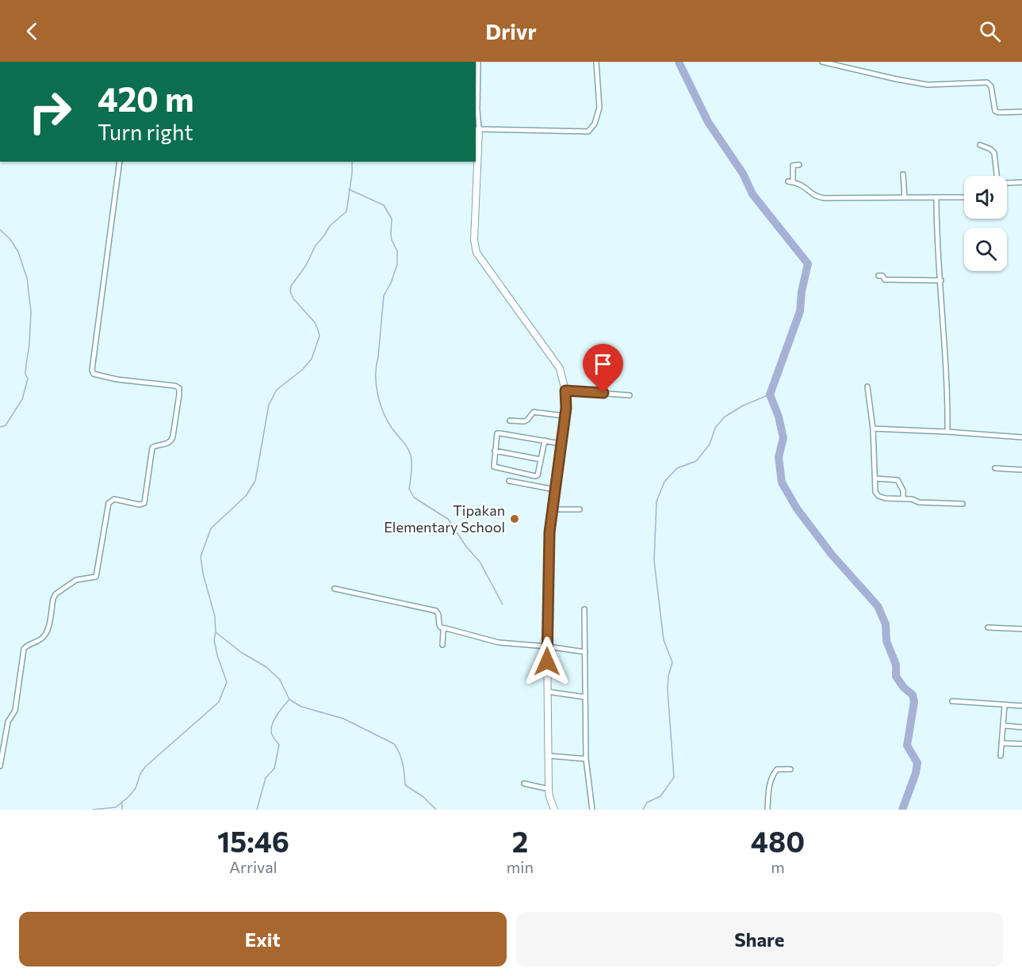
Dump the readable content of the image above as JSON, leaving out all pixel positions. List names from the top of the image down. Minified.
{"places":["Tipakan Elementary School"],"page":{"header":"Drivr","turn":["420 m","Turn right"],"eta":["15:46","Arrival","2","min","480","m"],"buttons":["Exit","Share"]}}
